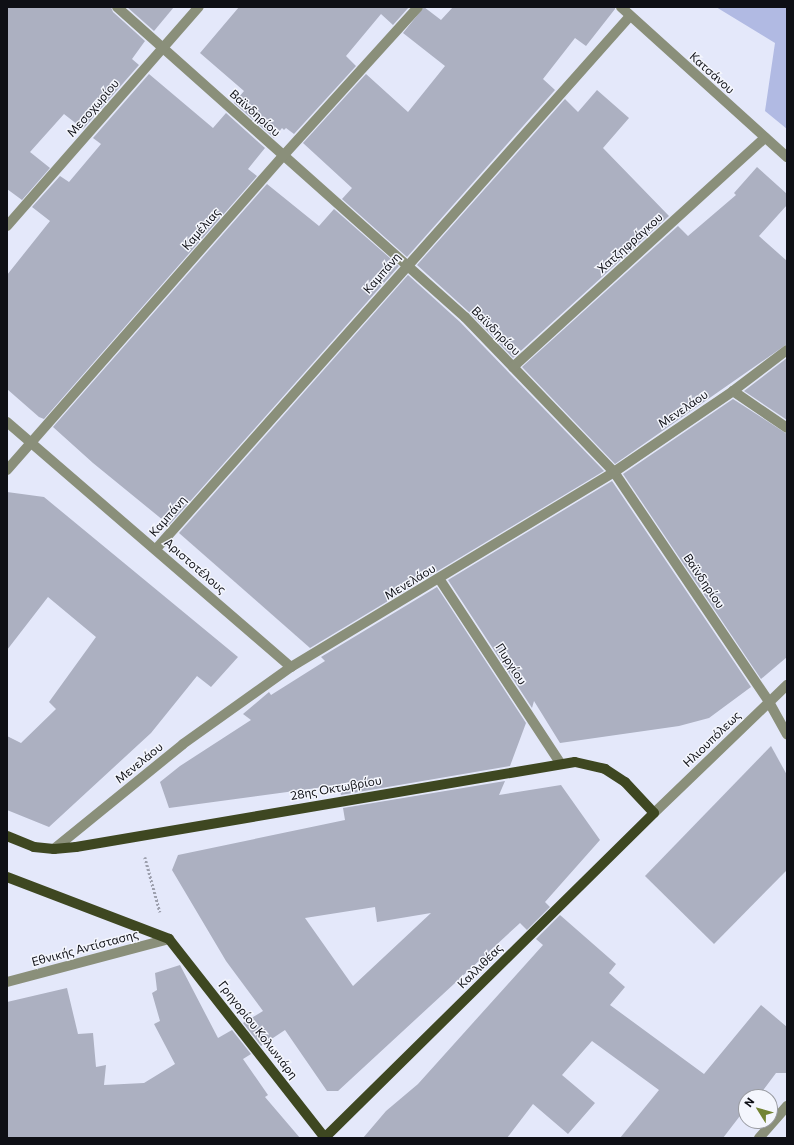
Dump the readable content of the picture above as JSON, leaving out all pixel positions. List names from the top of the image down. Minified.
{"streets":{"main road":["28ης Οκτωβρίου","Καλλιθέας","Γρηγορίου Κολωνιάρη"],"street":["Κατσάνου","Μεσοχωρίου","Βαϊνδηρίου","Καμέλιας","Χατζηφράγκου","Καμπάνη","Μενελάου","Αριστοτέλους","Πυργίου","Ηλιουπόλεως","Εθνικής Αντίστασης"]},"crossings":[["Κατσάνου","Χατζηφράγκου"],["Κατσάνου","Καμπάνη"],["Μεσοχωρίου","Βαϊνδηρίου"],["Βαϊνδηρίου","Καμέλιας"],["Βαϊνδηρίου","Χατζηφράγκου"],["Βαϊνδηρίου","Καμπάνη"],["Βαϊνδηρίου","Μενελάου"],["Βαϊνδηρίου","Ηλιουπόλεως"],["Καμέλιας","Αριστοτέλους"],["Καμπάνη","Αριστοτέλους"],["Μενελάου","Αριστοτέλους"],["Μενελάου","Πυργίου"],["Μενελάου","28ης Οκτωβρίου"],["Πυργίου","28ης Οκτωβρίου"],["Ηλιουπόλεως","28ης Οκτωβρίου"],["Ηλιουπόλεως","Καλλιθέας"],["28ης Οκτωβρίου","Καλλιθέας"],["Εθνικής Αντίστασης","Γρηγορίου Κολωνιάρη"],["Καλλιθέας","Γρηγορίου Κολωνιάρη"]],"north":"top left"}
